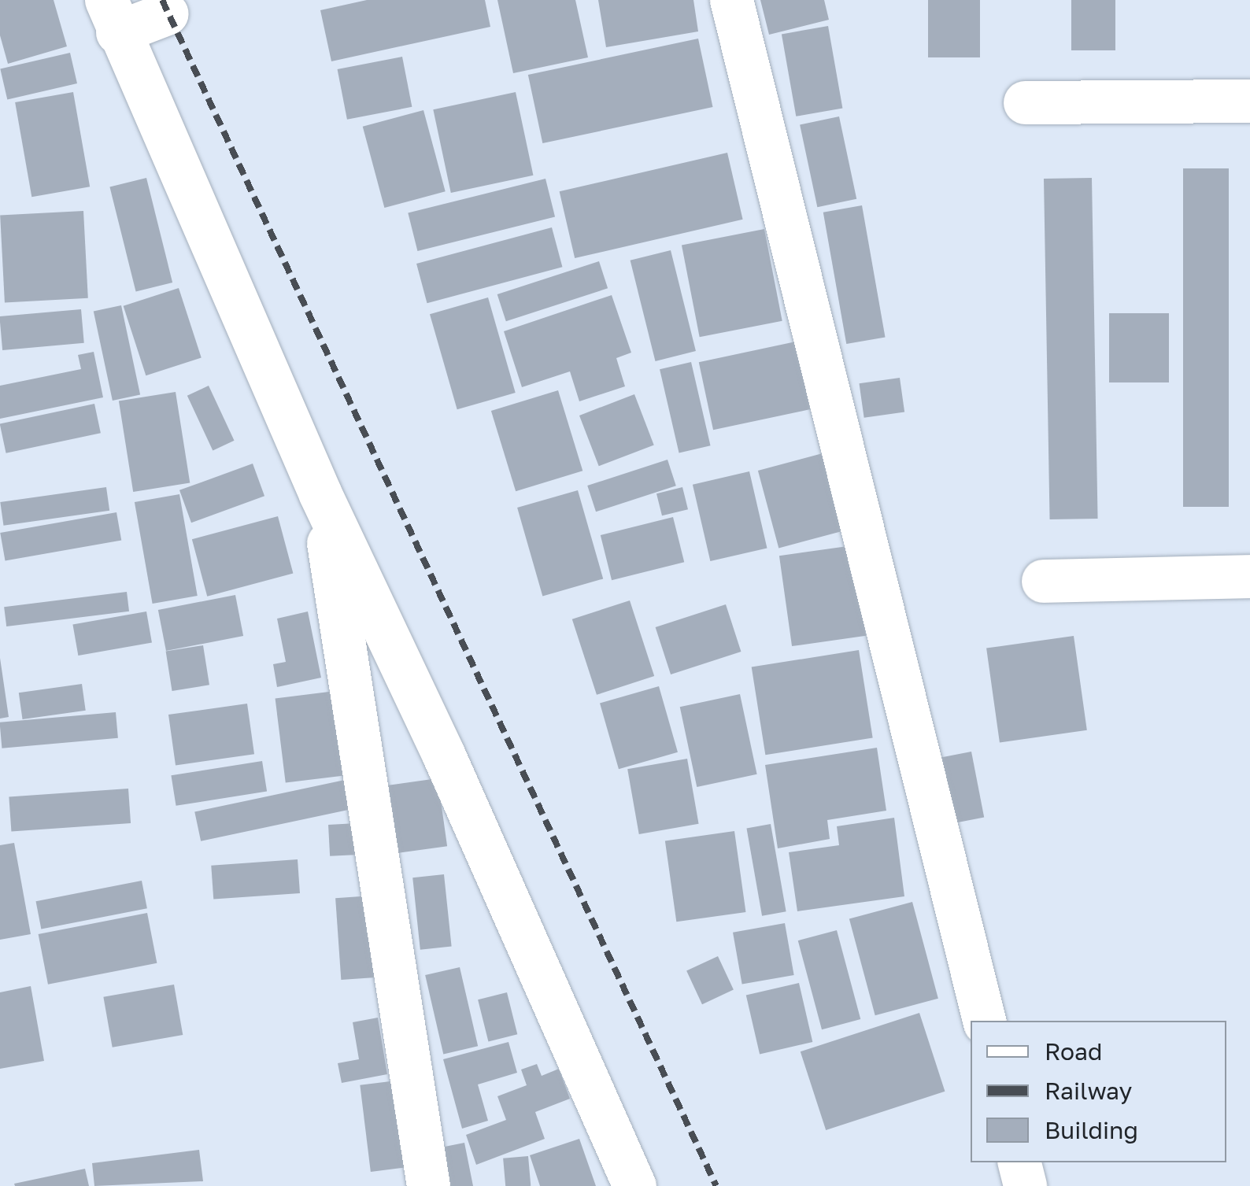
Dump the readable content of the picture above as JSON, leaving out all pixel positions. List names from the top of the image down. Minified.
{"legend":["Road","Railway","Building"]}
